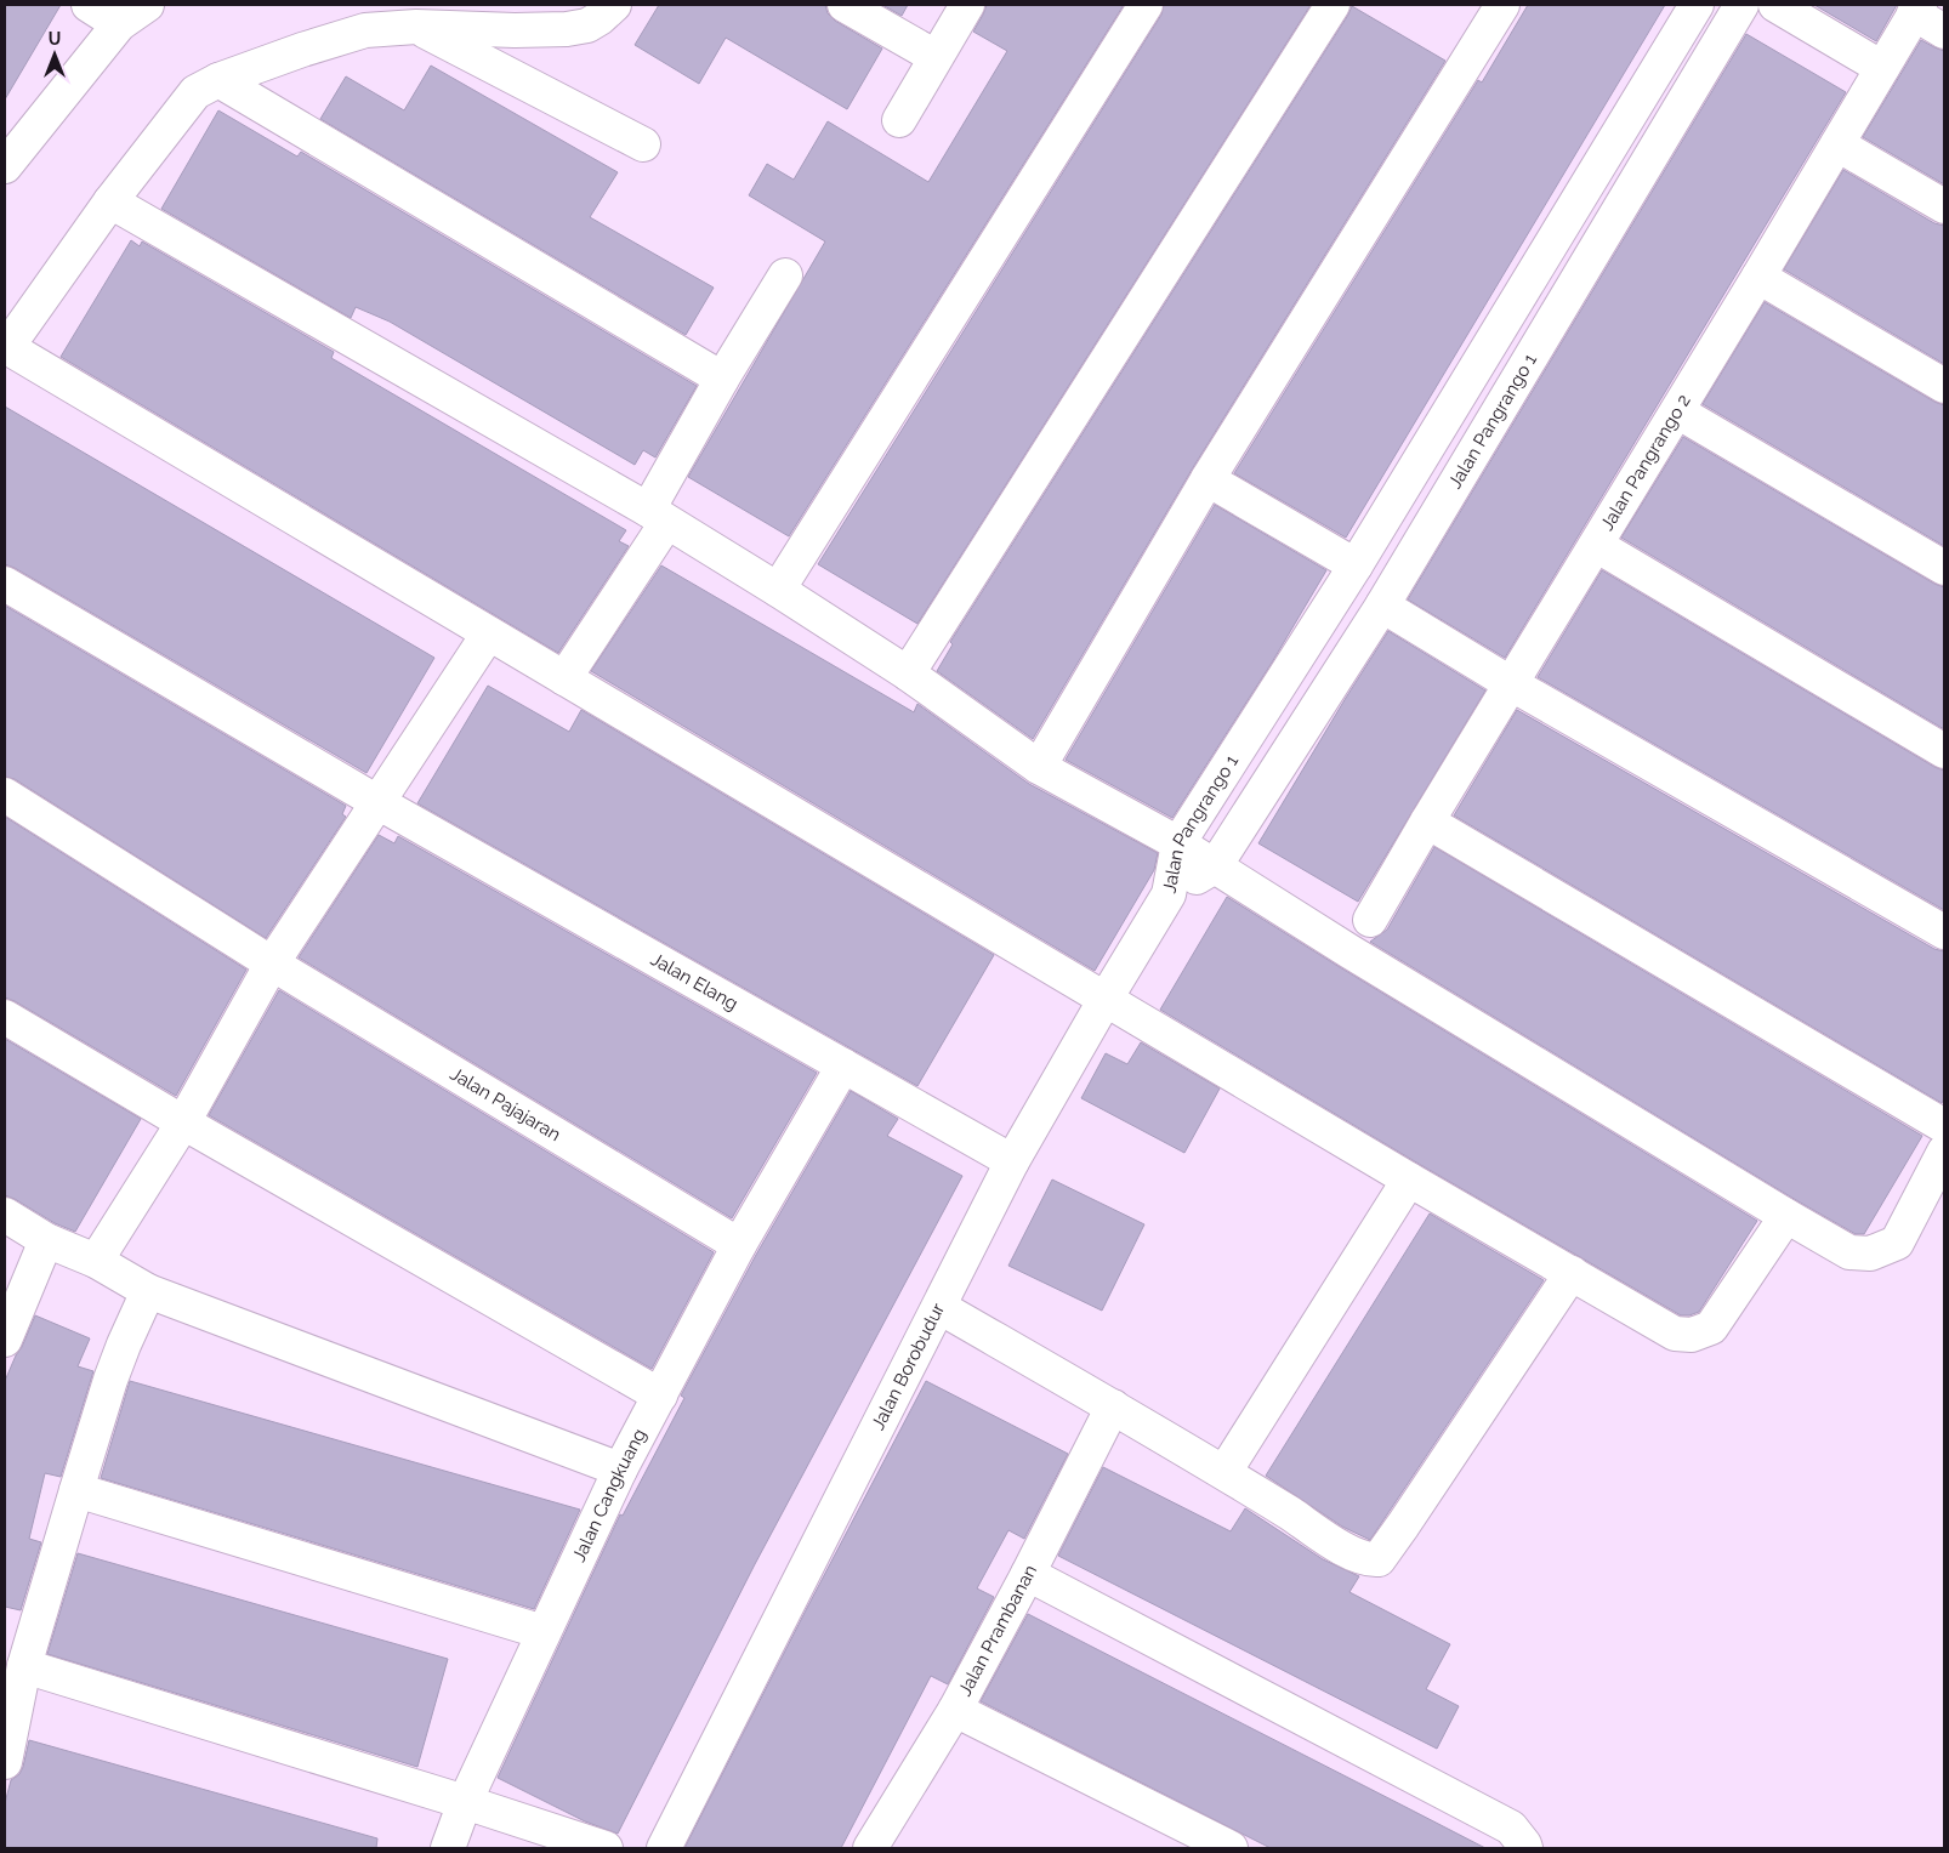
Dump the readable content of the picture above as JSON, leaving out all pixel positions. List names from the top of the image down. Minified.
{"streets":{"street":["Jalan Pangrango 1","Jalan Pangrango 2","Jalan Elang","Jalan Pajajaran","Jalan Borobudur","Jalan Cangkuang","Jalan Prambanan"]},"crossings":[["Jalan Pangrango 1","Jalan Borobudur"],["Jalan Elang","Jalan Borobudur"],["Jalan Elang","Jalan Cangkuang"],["Jalan Pajajaran","Jalan Cangkuang"]],"north":"top"}
